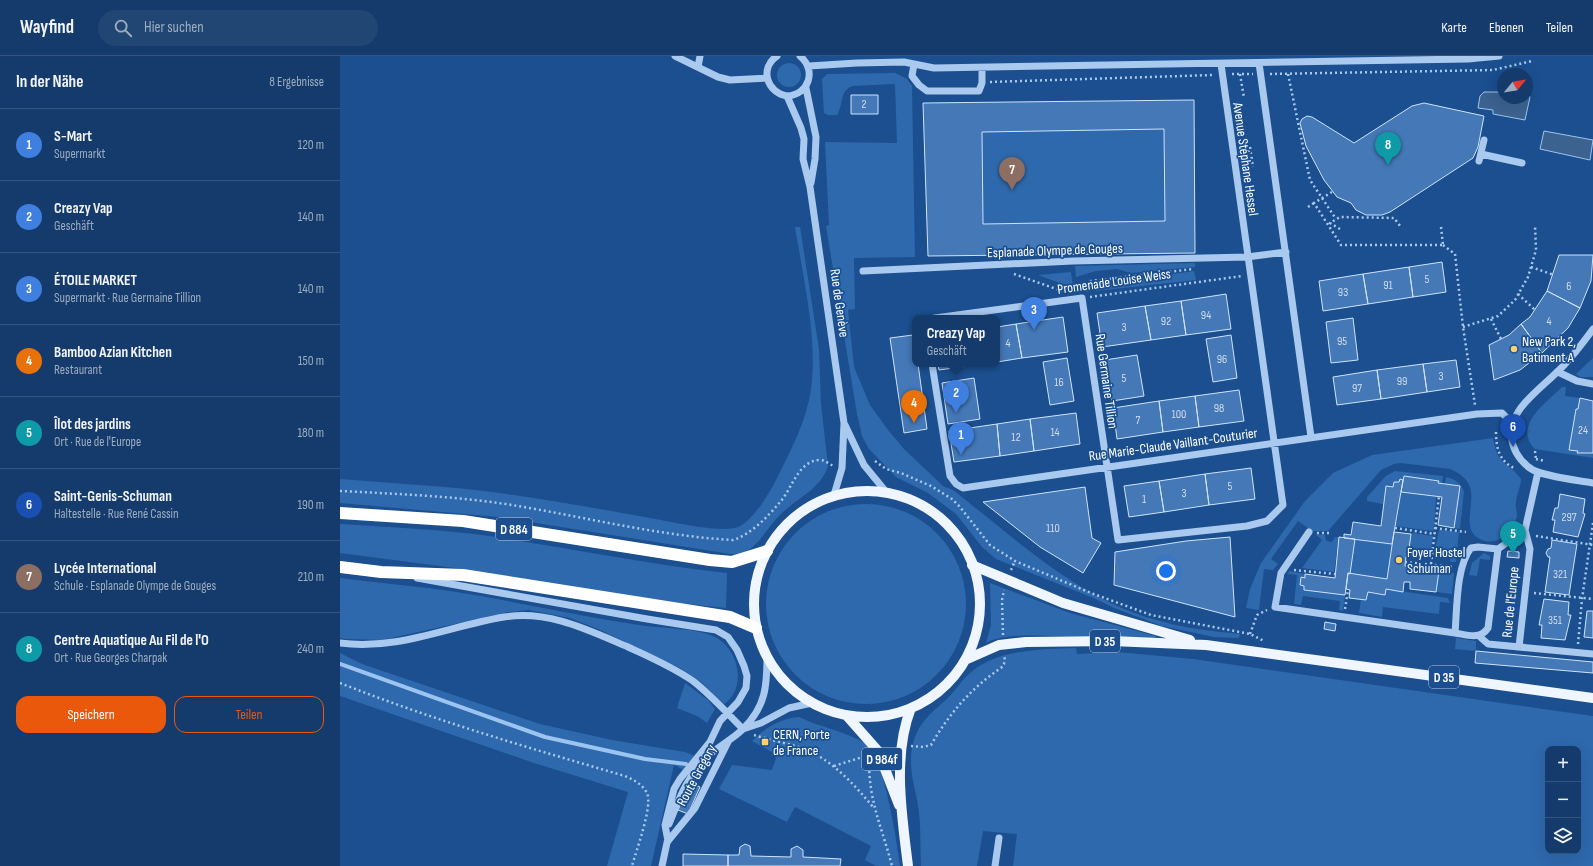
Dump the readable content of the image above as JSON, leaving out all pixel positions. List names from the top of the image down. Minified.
{"streets":{"highway":["D 884"],"main road":["D 35","D 984f"],"street":["Avenue Stéphane Hessel","Esplanade Olympe de Gouges","Promenade Louise Weiss","Rue de Genève","Rue Germaine Tillion","Rue Marie-Claude Vaillant-Couturier","Rue de l'Europe","Route Gregory"]},"crossings":[["Avenue Stéphane Hessel","Esplanade Olympe de Gouges"],["Avenue Stéphane Hessel","Promenade Louise Weiss"],["Avenue Stéphane Hessel","Rue Germaine Tillion"],["Avenue Stéphane Hessel","Rue Marie-Claude Vaillant-Couturier"],["Promenade Louise Weiss","Rue Germaine Tillion"],["Rue Germaine Tillion","Rue Marie-Claude Vaillant-Couturier"]],"places":{"other":["New Park 2, Batiment A","Foyer Hostel Schuman"],"transit":["CERN, Porte de France"]},"house_numbers":["2","5","91","6","93","94","92","4","3","95","4","96","3","5","99","16","97","98","100","7","24","14","12","5","3","1","297","110","321","351"],"north":"top right","page":{"header":"Wayfind","search":"Hier suchen","nav":["Karte","Ebenen","Teilen"],"heading":["In der Nähe","8 Ergebnisse"],"list":[{"mark":"1","name":"S-Mart","note":"Supermarkt","value":"120 m"},{"mark":"2","name":"Creazy Vap","note":"Geschäft","value":"140 m"},{"mark":"3","name":"ÉTOILE MARKET","note":"Supermarkt · Rue Germaine Tillion","value":"140 m"},{"mark":"4","name":"Bamboo Azian Kitchen","note":"Restaurant","value":"150 m"},{"mark":"5","name":"Îlot des jardins","note":"Ort · Rue de l'Europe","value":"180 m"},{"mark":"6","name":"Saint-Genis-Schuman","note":"Haltestelle · Rue René Cassin","value":"190 m"},{"mark":"7","name":"Lycée International","note":"Schule · Esplanade Olympe de Gouges","value":"210 m"},{"mark":"8","name":"Centre Aquatique Au Fil de l'O","note":"Ort · Rue Georges Charpak","value":"240 m"}],"pins":["8","7","3","2","4","6","1","5"],"popup":["Creazy Vap","Geschäft"],"buttons":["Speichern","Teilen"],"map_buttons":["+","−"]}}
